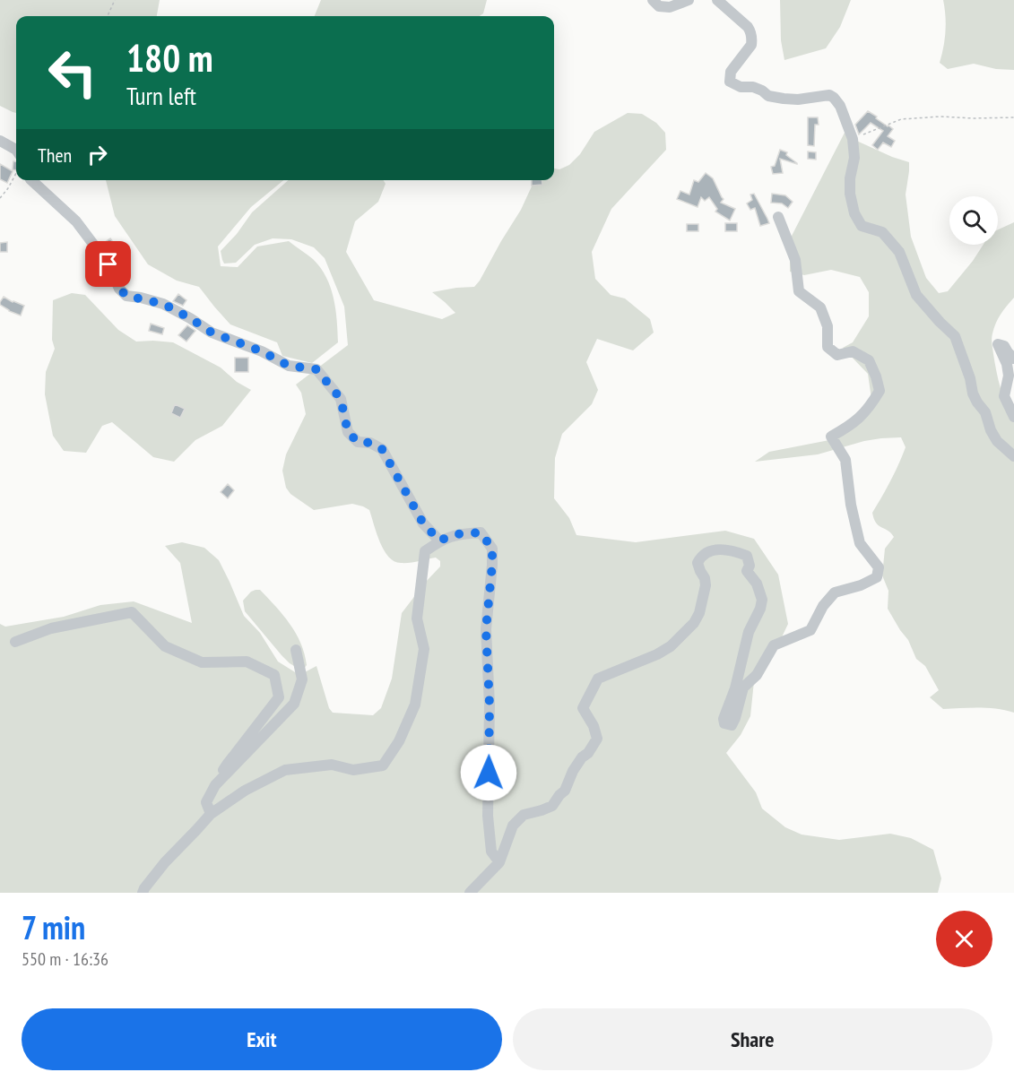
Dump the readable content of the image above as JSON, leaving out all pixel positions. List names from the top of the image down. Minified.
{"page":{"turn":["180 m","Turn left"],"then":"Then","heading":["7 min","550 m · 16:36"],"buttons":["Exit","Share"]}}
